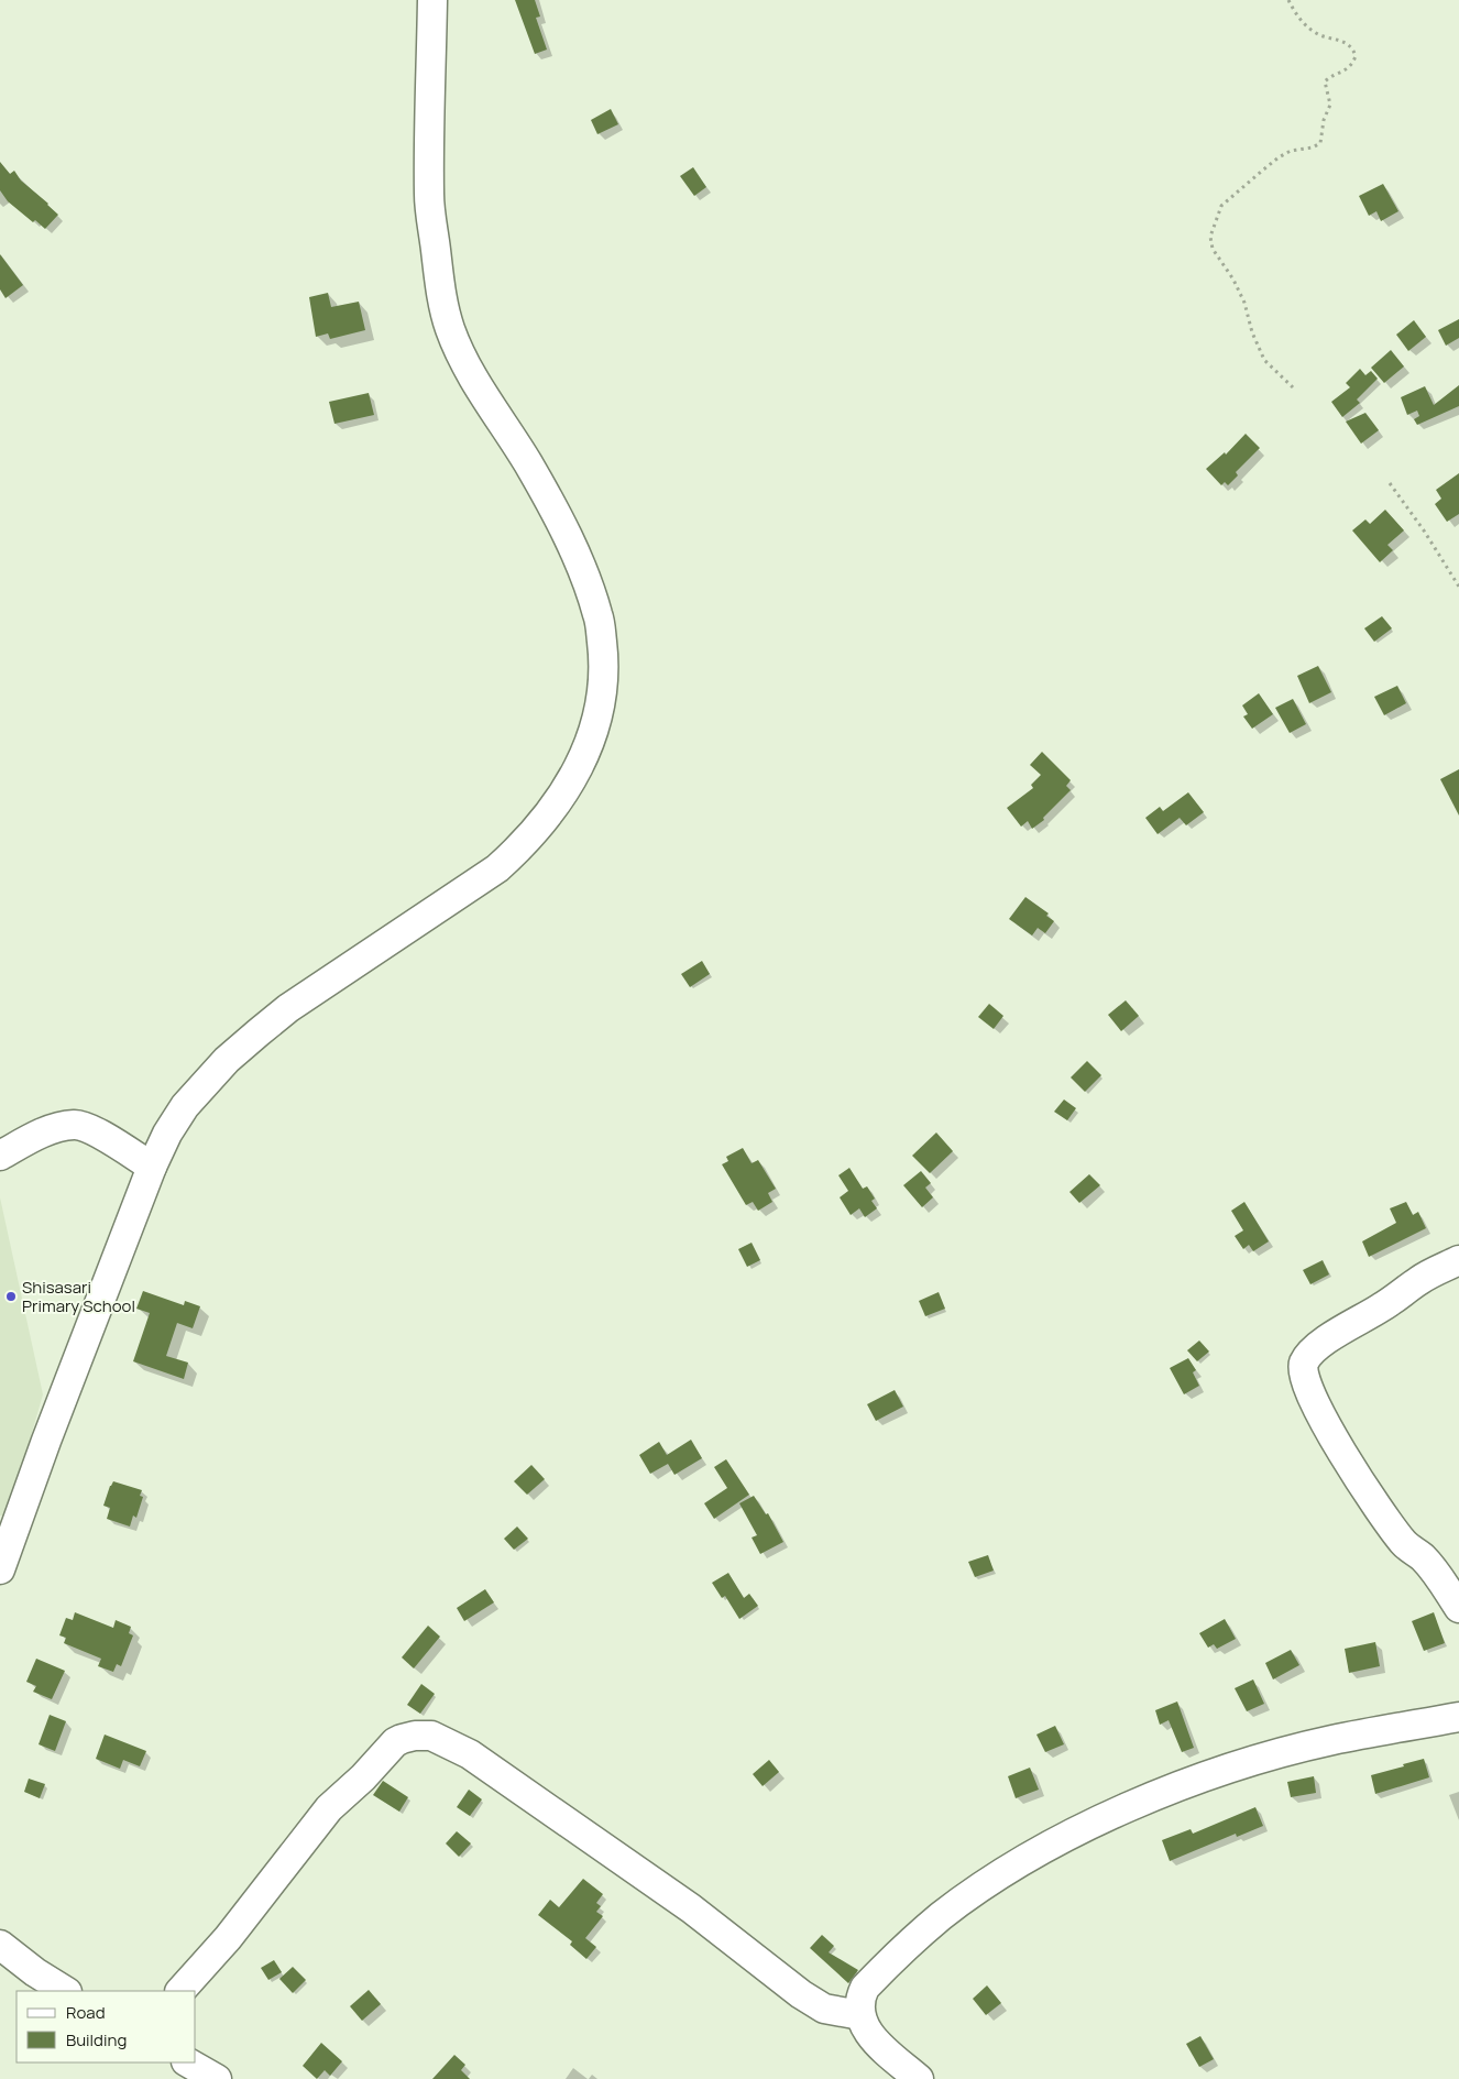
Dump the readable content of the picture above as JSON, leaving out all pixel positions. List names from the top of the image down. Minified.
{"places":["Shisasari Primary School"],"legend":["Road","Building"]}
